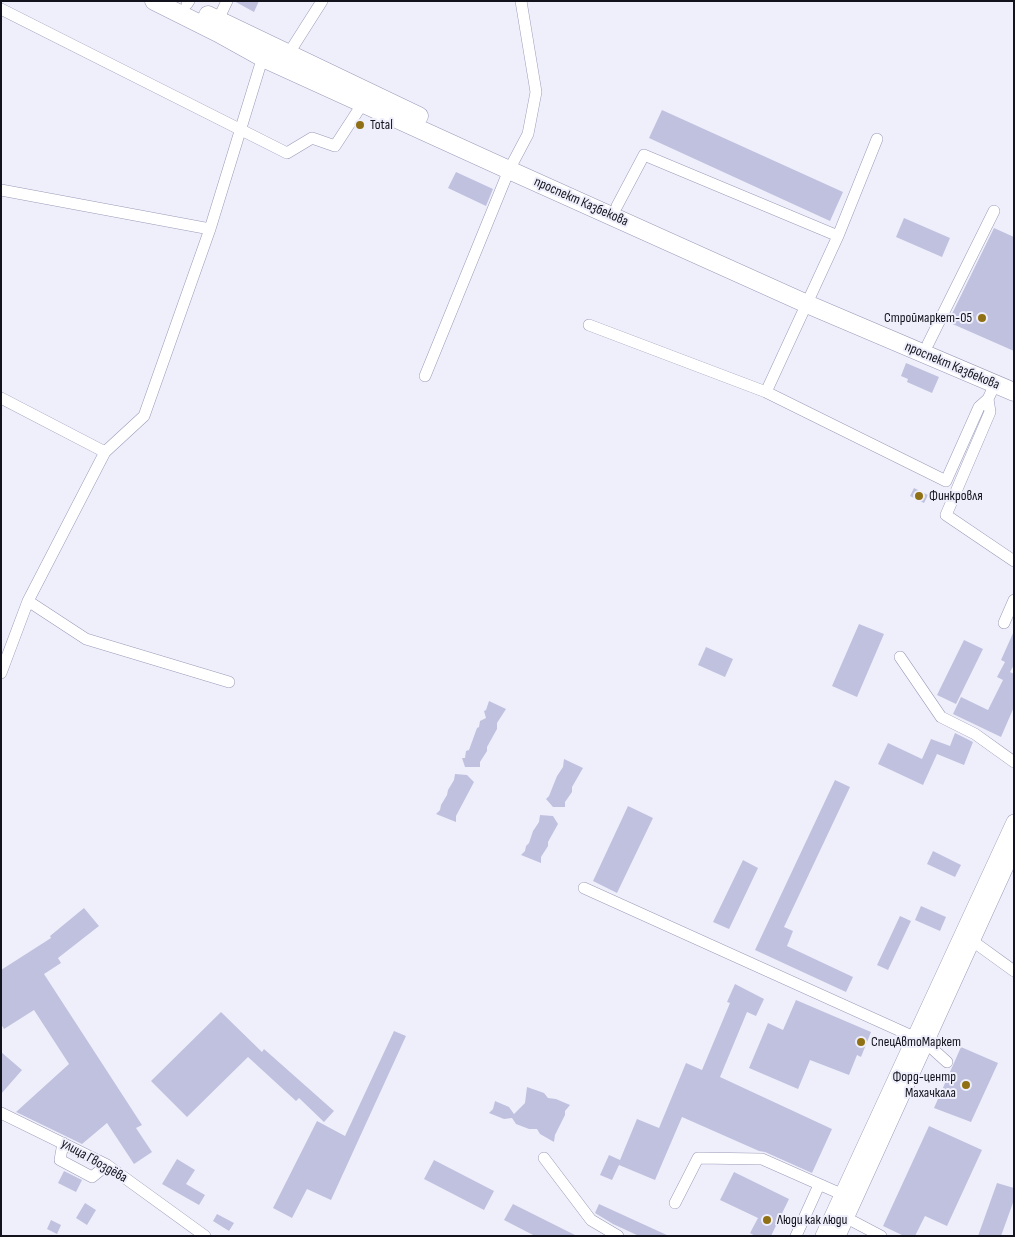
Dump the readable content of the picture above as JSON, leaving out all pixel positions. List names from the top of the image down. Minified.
{"streets":{"highway":["проспект Казбекова"],"street":["улица Гвоздёва"]},"places":["Total","Строймаркет-05","Финкровля","СпецАвтоМаркет","Форд-центр Махачкала","Люди как люди"]}
